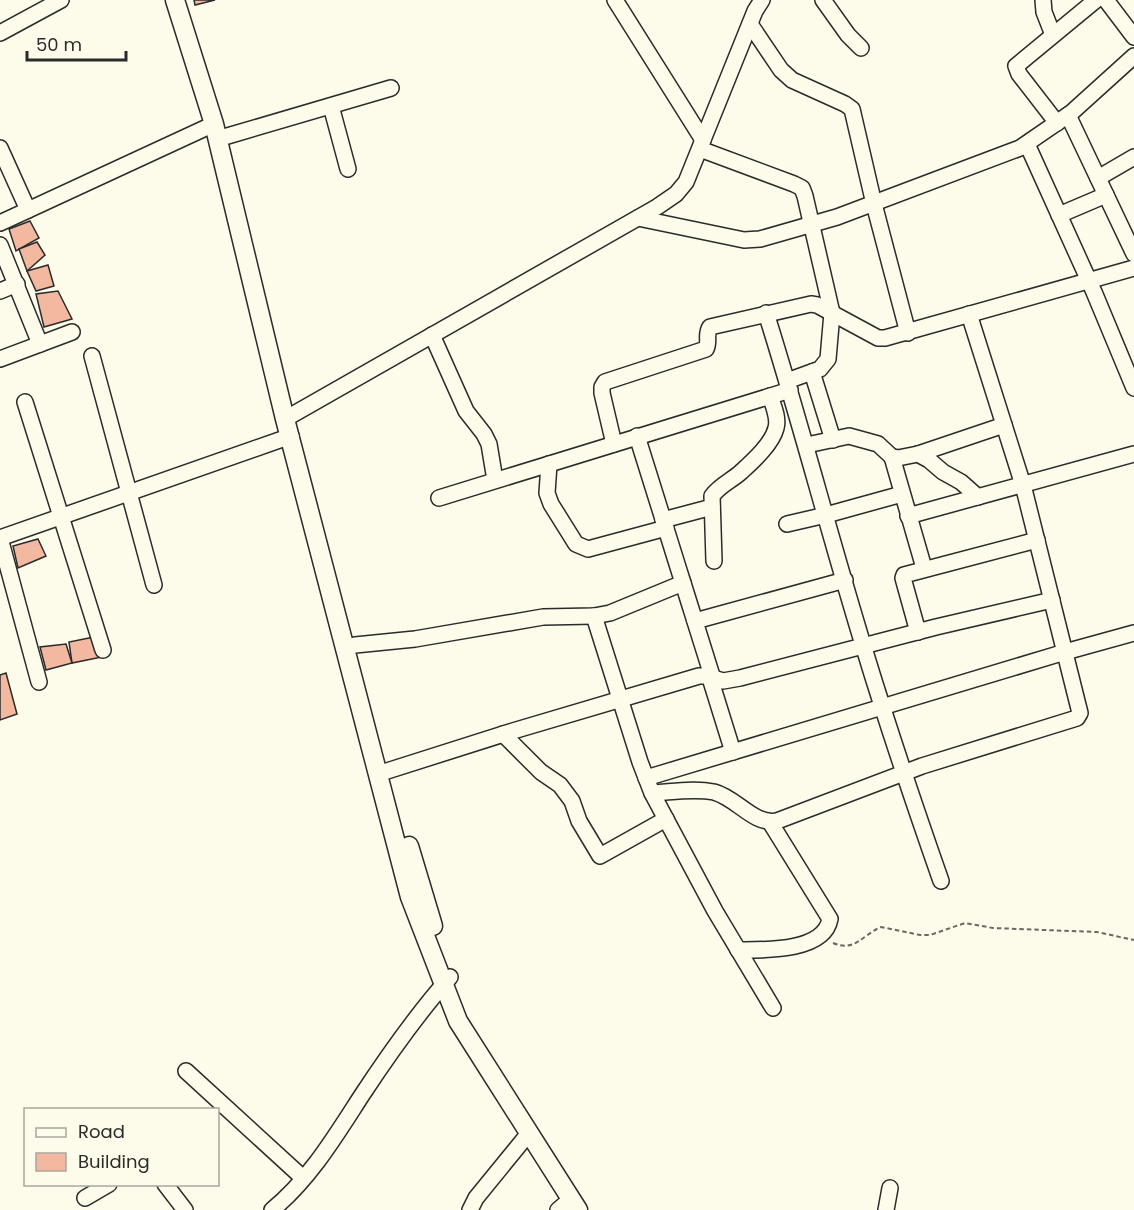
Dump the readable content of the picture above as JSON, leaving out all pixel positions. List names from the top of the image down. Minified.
{"legend":["Road","Building"],"scale_bar":"50 m"}
